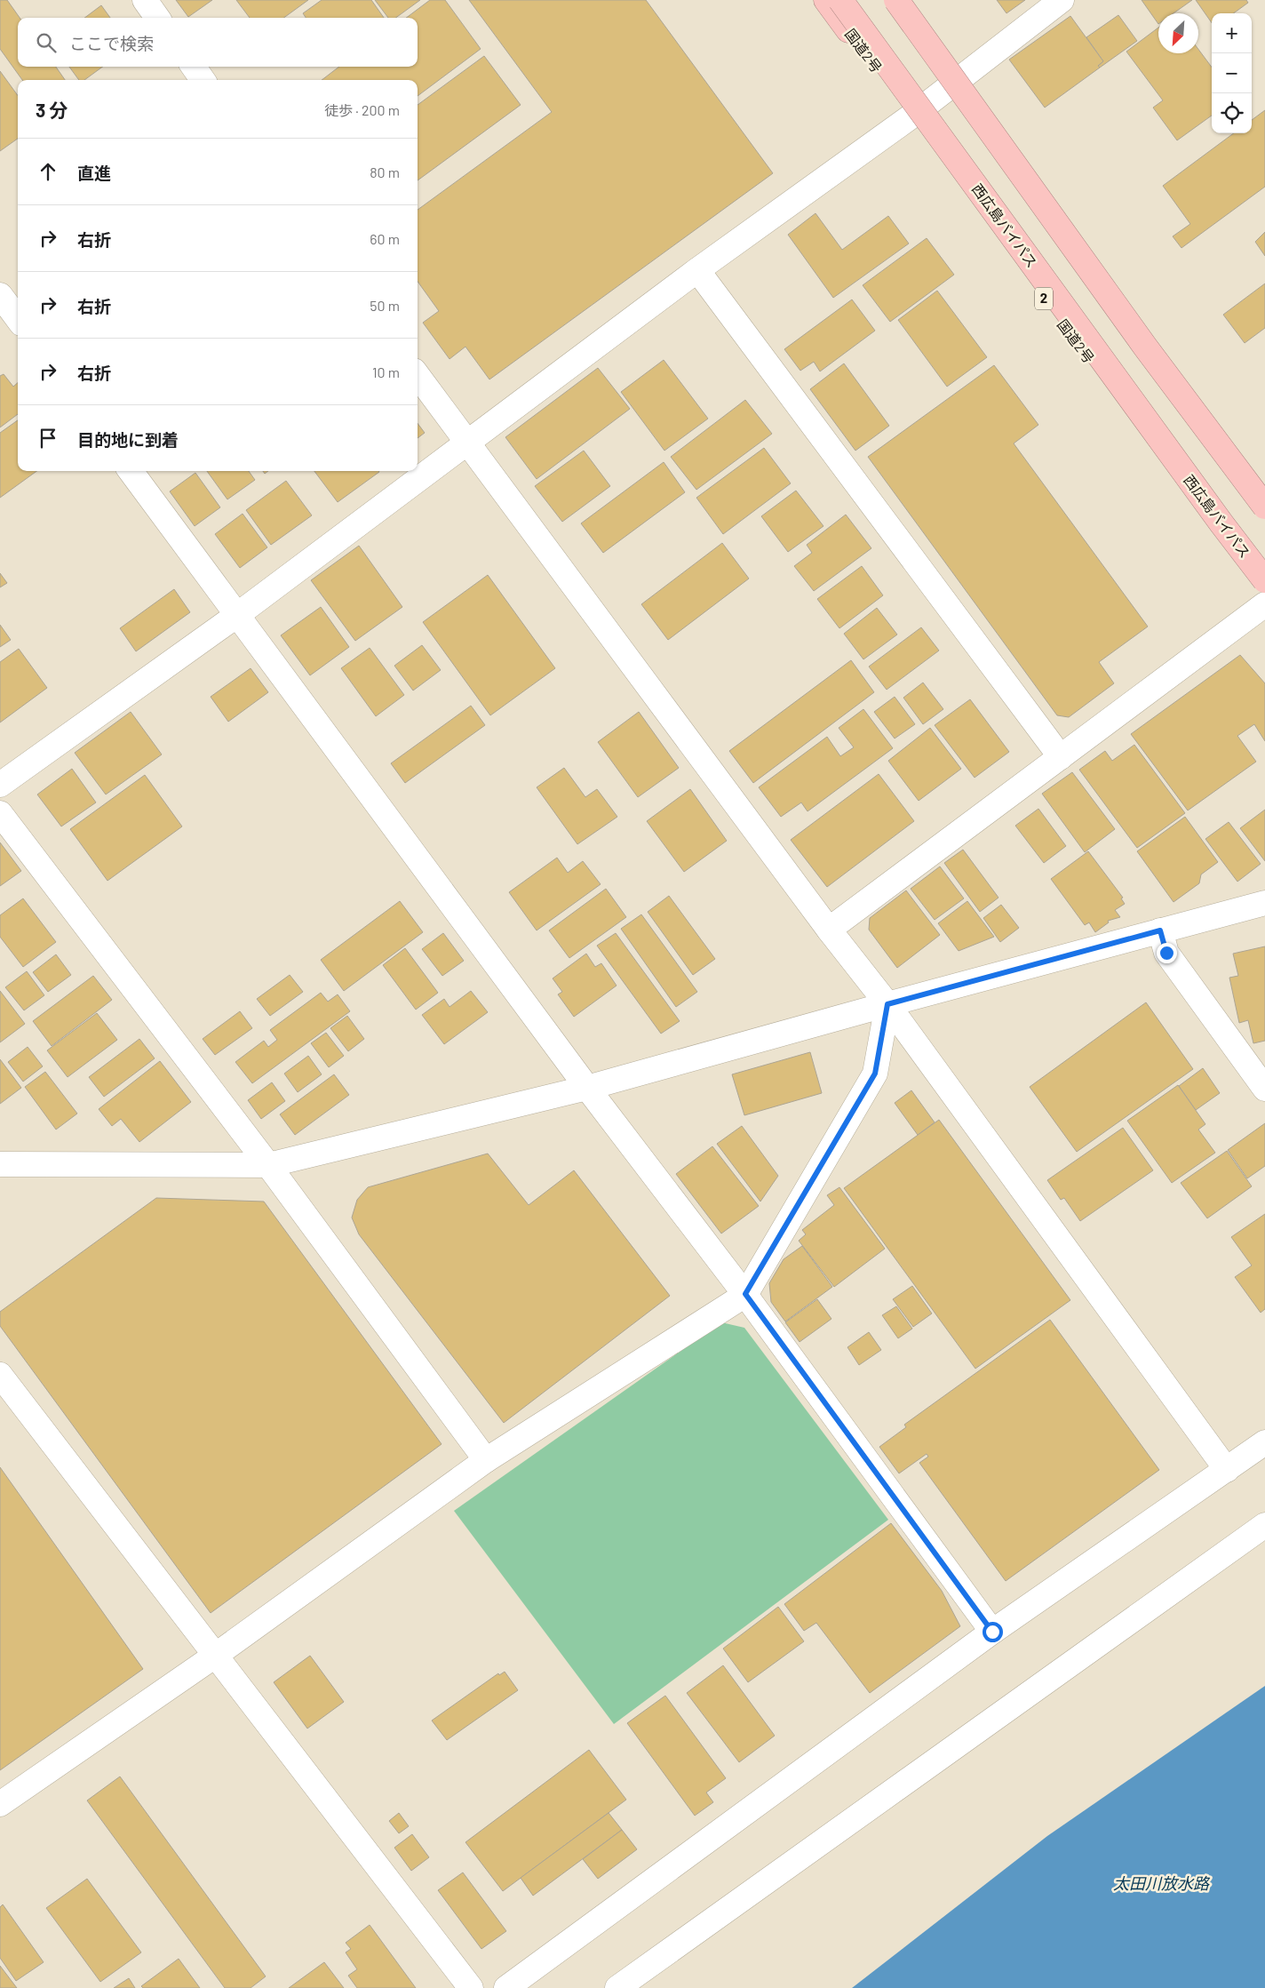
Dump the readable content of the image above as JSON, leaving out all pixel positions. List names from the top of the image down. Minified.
{"streets":{"highway":["国道2号","西広島バイパス","2"]},"water":["太田川放水路"],"north":"bottom left","page":{"map_buttons":["+","−"],"search":"ここで検索","heading":["3 分","徒歩 · 200 m"],"list":[["直進","80 m"],["右折","60 m"],["右折","50 m"],["右折","10 m"],"目的地に到着"]}}
